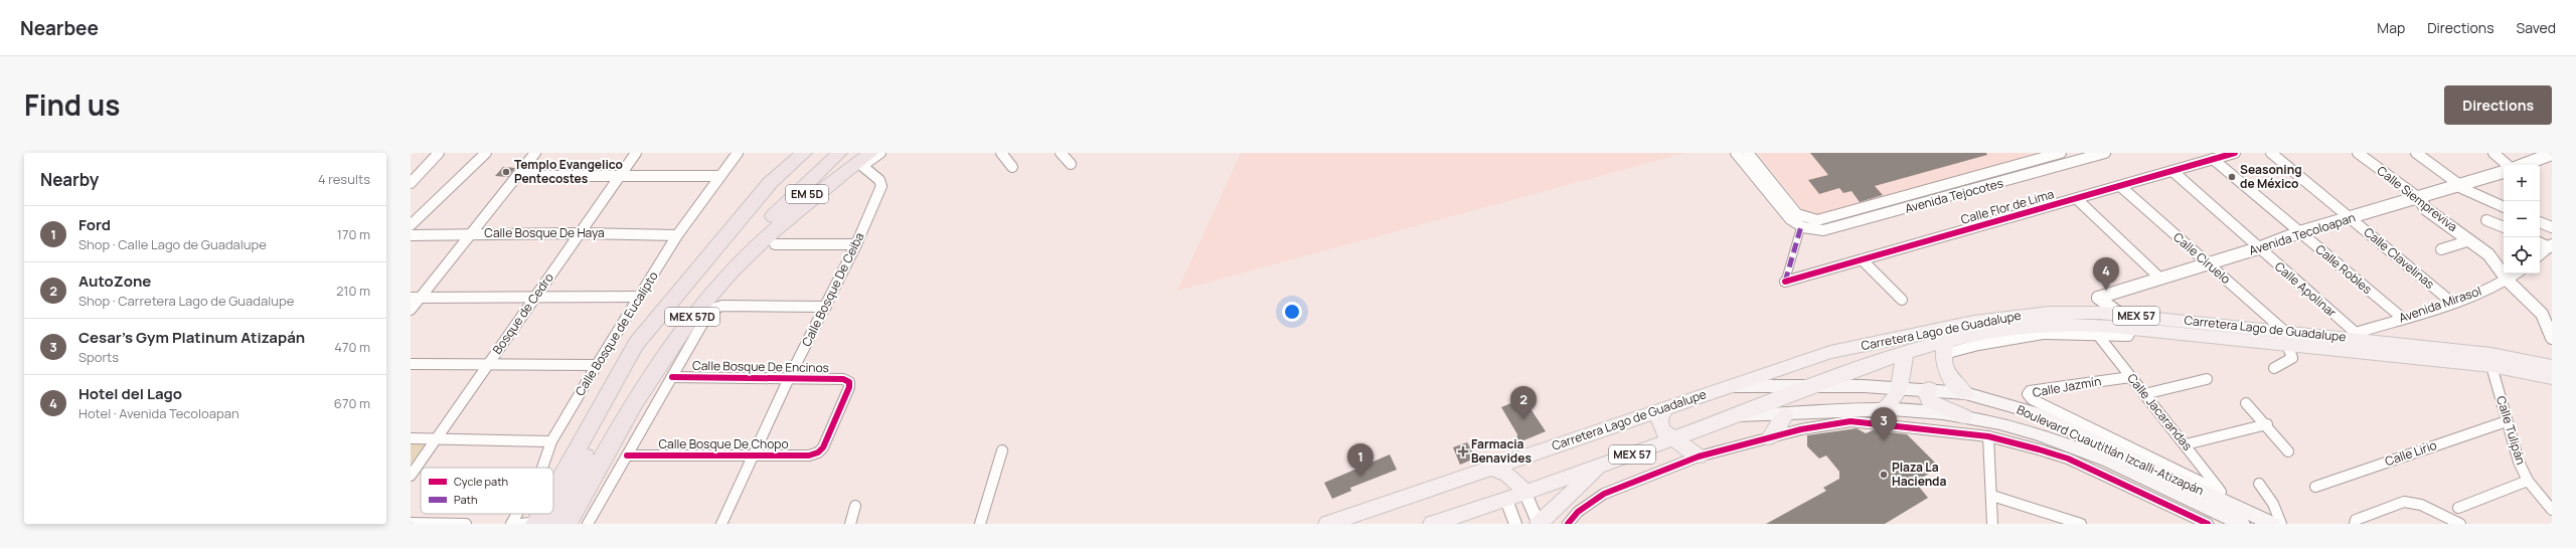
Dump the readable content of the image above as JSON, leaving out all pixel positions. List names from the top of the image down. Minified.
{"streets":{"highway":["EM 5D","MEX 57D"],"main road":["MEX 57","Carretera Lago de Guadalupe","Boulevard Cuautitlán Izcalli-Atizapán"],"street":["Avenida Tejocotes","Calle Siempreviva","Calle Flor de Lima","Calle Bosque De Haya","Avenida Tecoloapan","Calle Ciruelo","Calle Clavelinas","Calle Robles","Calle Bosque De Ceiba","Calle Apolinar","Avenida Mirasol","Bosque de Cedro","Calle Bosque de Eucalipto","Calle Bosque De Encinos","Calle Jazmín","Calle Jacarandas","Calle Tulipán","Calle Bosque De Chopo","Calle Lirio"]},"crossings":[["EM 5D","MEX 57D"],["Calle Siempreviva","Avenida Tecoloapan"],["Calle Siempreviva","Avenida Mirasol"],["Calle Flor de Lima","Calle Ciruelo"],["Calle Flor de Lima","Calle Robles"],["Calle Flor de Lima","Calle Apolinar"],["Calle Bosque De Haya","Bosque de Cedro"],["Calle Bosque De Haya","Calle Bosque de Eucalipto"],["Avenida Tecoloapan","Calle Ciruelo"],["Avenida Tecoloapan","Calle Clavelinas"],["Avenida Tecoloapan","Calle Robles"],["Avenida Tecoloapan","Calle Apolinar"],["Avenida Tecoloapan","Carretera Lago de Guadalupe"],["Calle Ciruelo","Carretera Lago de Guadalupe"],["Calle Clavelinas","Avenida Mirasol"],["Calle Robles","Avenida Mirasol"],["Calle Bosque De Ceiba","Calle Bosque De Encinos"],["Calle Bosque De Ceiba","Calle Bosque De Chopo"],["Calle Apolinar","Avenida Mirasol"],["Calle Apolinar","Carretera Lago de Guadalupe"],["Avenida Mirasol","Carretera Lago de Guadalupe"],["MEX 57","Carretera Lago de Guadalupe"],["Carretera Lago de Guadalupe","Calle Tulipán"],["Carretera Lago de Guadalupe","Boulevard Cuautitlán Izcalli-Atizapán"],["Calle Bosque De Encinos","Calle Bosque De Chopo"],["Calle Jazmín","Calle Jacarandas"],["Calle Jazmín","Boulevard Cuautitlán Izcalli-Atizapán"],["Calle Jacarandas","Boulevard Cuautitlán Izcalli-Atizapán"],["Calle Tulipán","Calle Lirio"]],"places":{"other":["Templo Evangelico Pentecostes","Seasoning de México","Plaza La Hacienda"],"health":["Farmacia Benavides"]},"legend":["Cycle path","Path"],"page":{"header":"Nearbee","nav":["Map","Directions","Saved"],"title":"Find us","buttons":"Directions","heading":["Nearby","4 results"],"map_buttons":["+","−"],"list":[{"mark":"1","name":"Ford","note":"Shop · Calle Lago de Guadalupe","value":"170 m"},{"mark":"2","name":"AutoZone","note":"Shop · Carretera Lago de Guadalupe","value":"210 m"},{"mark":"3","name":"Cesar's Gym Platinum Atizapán","note":"Sports","value":"470 m"},{"mark":"4","name":"Hotel del Lago","note":"Hotel · Avenida Tecoloapan","value":"670 m"}],"pins":["4","2","3","1"]}}
